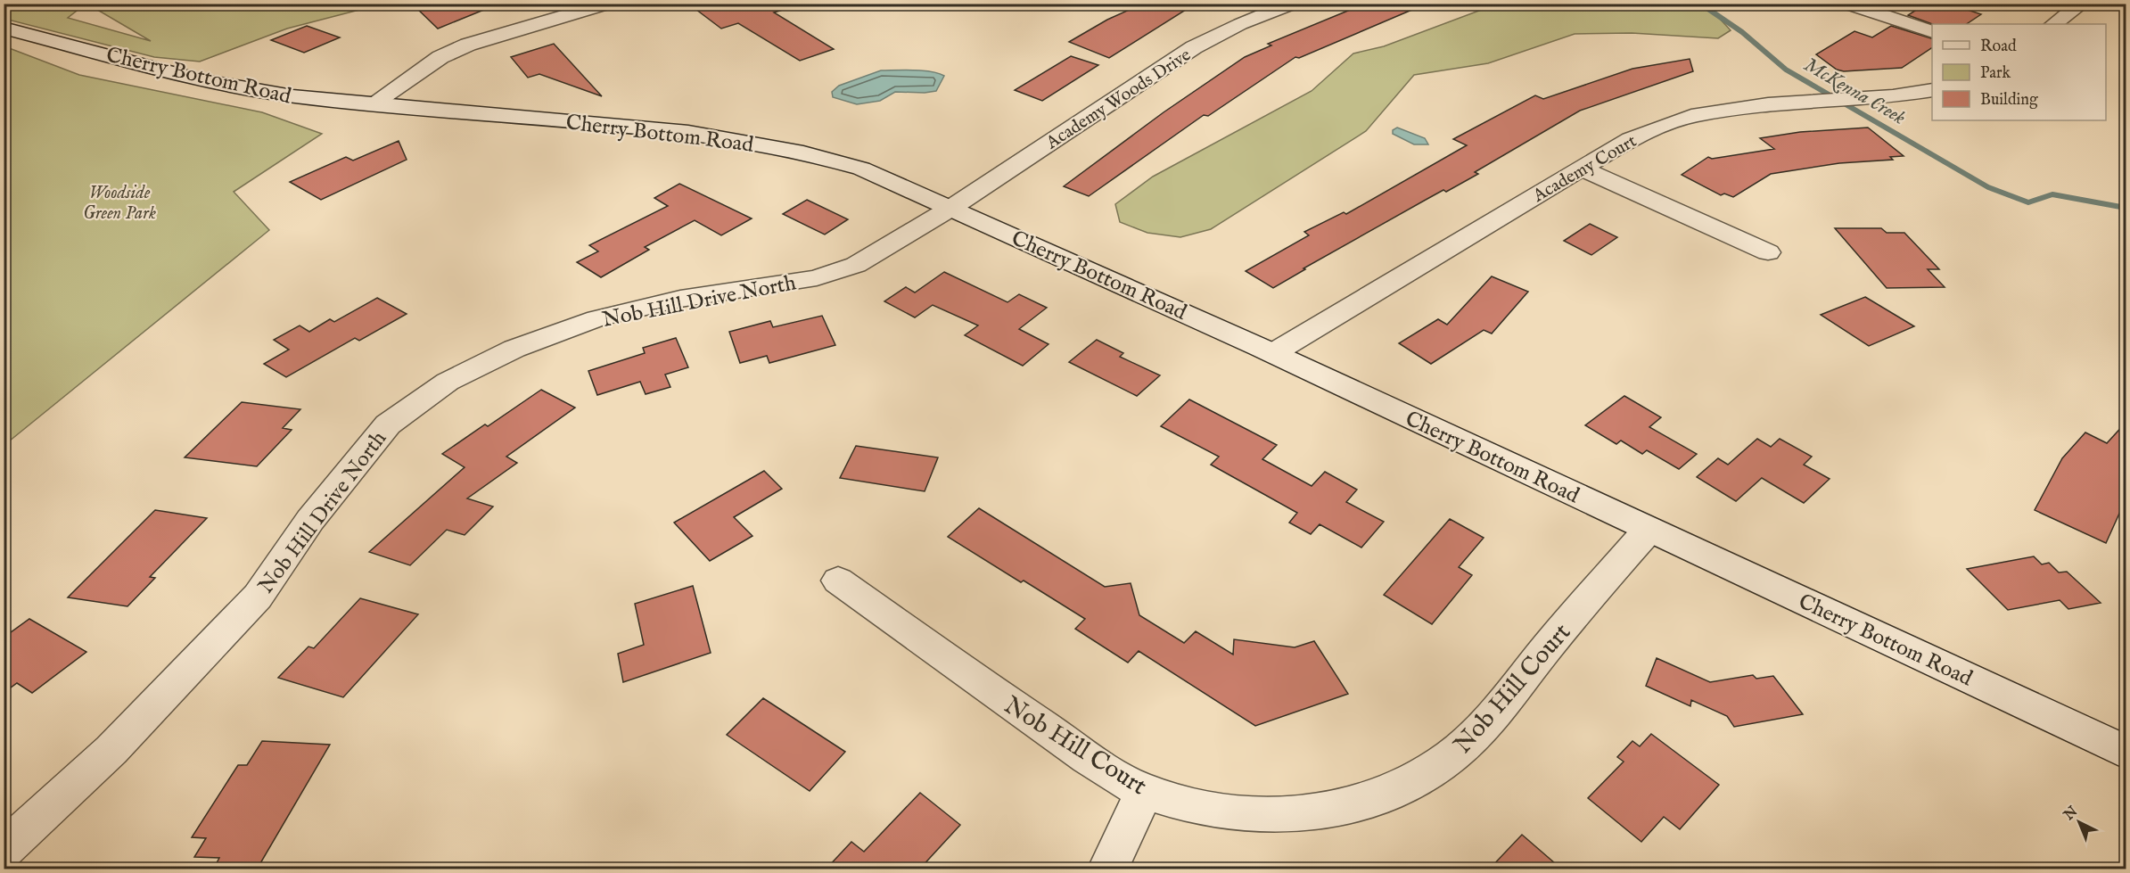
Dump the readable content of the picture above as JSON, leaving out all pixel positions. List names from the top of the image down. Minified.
{"streets":{"street":["Cherry Bottom Road","Academy Woods Drive","Academy Court","Nob Hill Drive North","Nob Hill Court"]},"crossings":[["Cherry Bottom Road","Academy Woods Drive"],["Cherry Bottom Road","Academy Court"],["Cherry Bottom Road","Nob Hill Drive North"],["Cherry Bottom Road","Nob Hill Court"],["Academy Woods Drive","Nob Hill Drive North"]],"water":["McKenna Creek"],"parks":["Woodside Green Park"],"legend":["Road","Park","Building"],"north":"top left"}
